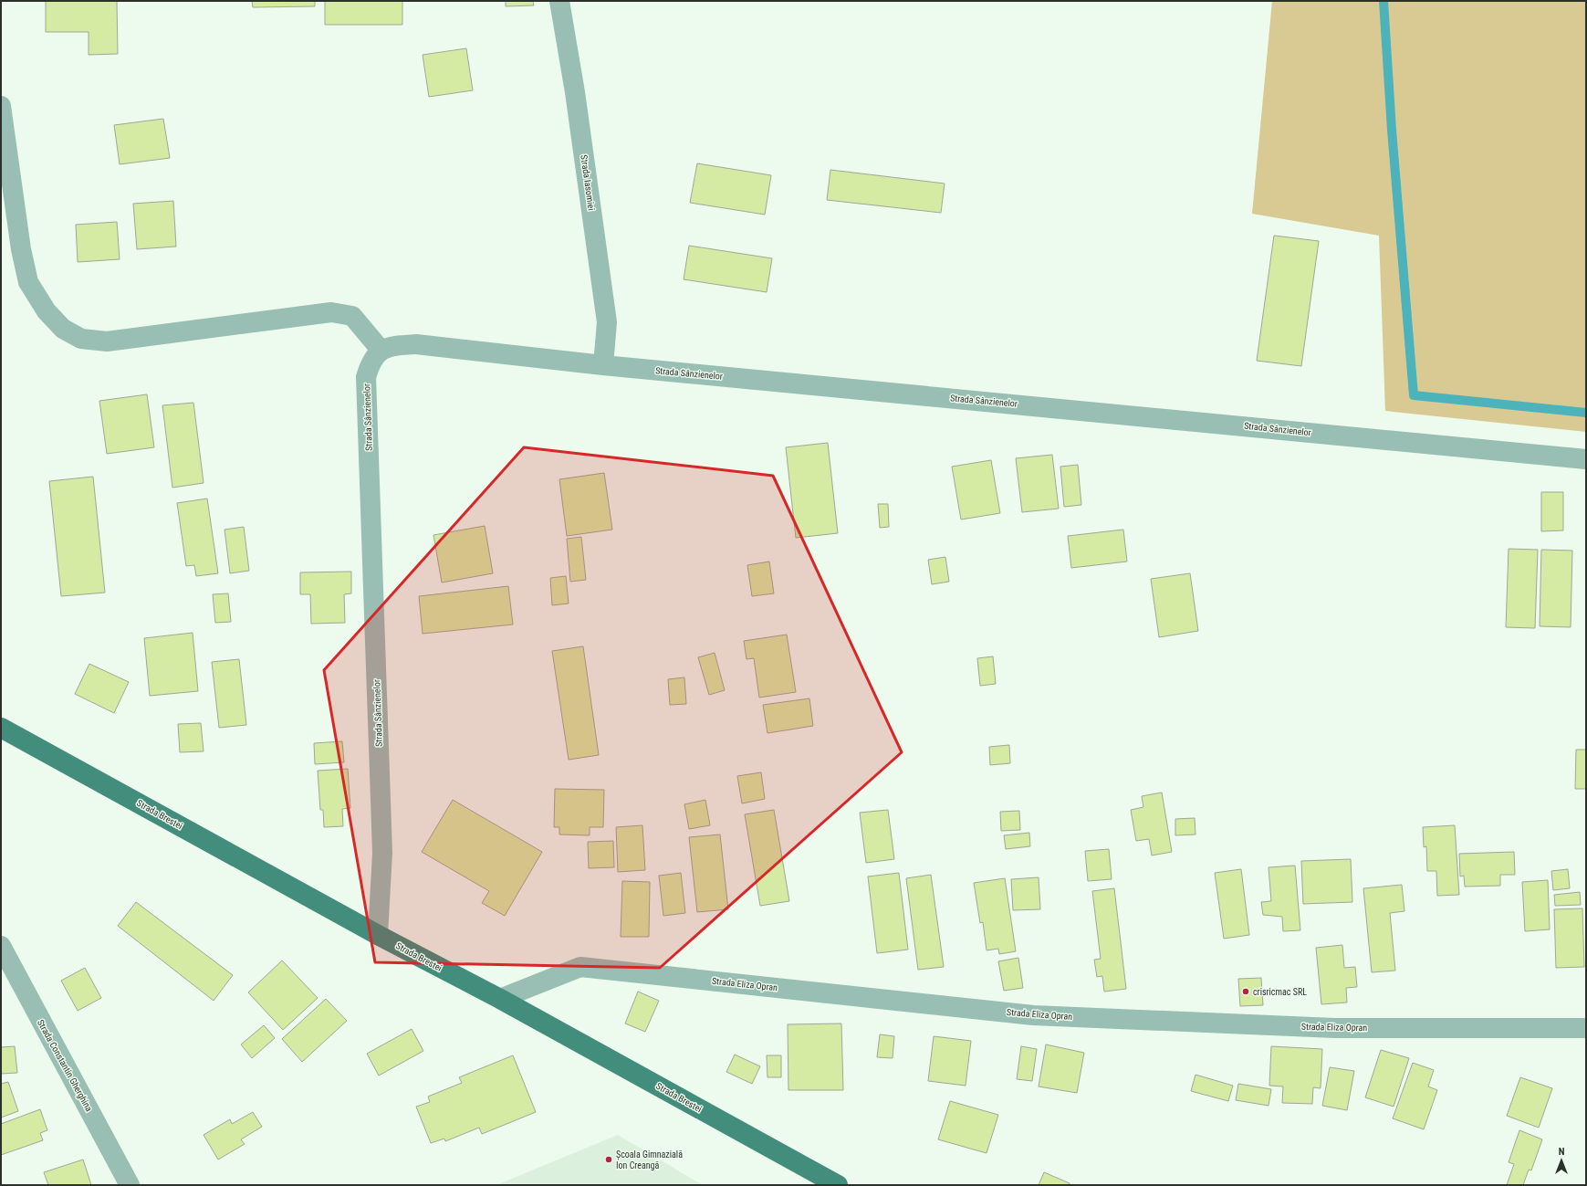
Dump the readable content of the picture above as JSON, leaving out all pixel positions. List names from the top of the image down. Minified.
{"streets":{"main road":["Strada Brestei"],"street":["Strada Iasomiei","Strada Sânzienelor","Strada Eliza Opran","Strada Constantin Gherghina"]},"crossings":[["Strada Iasomiei","Strada Sânzienelor"],["Strada Sânzienelor","Strada Brestei"],["Strada Brestei","Strada Eliza Opran"]],"places":["crisricmac SRL","Școala Gimnazială Ion Creangă"],"north":"top"}
